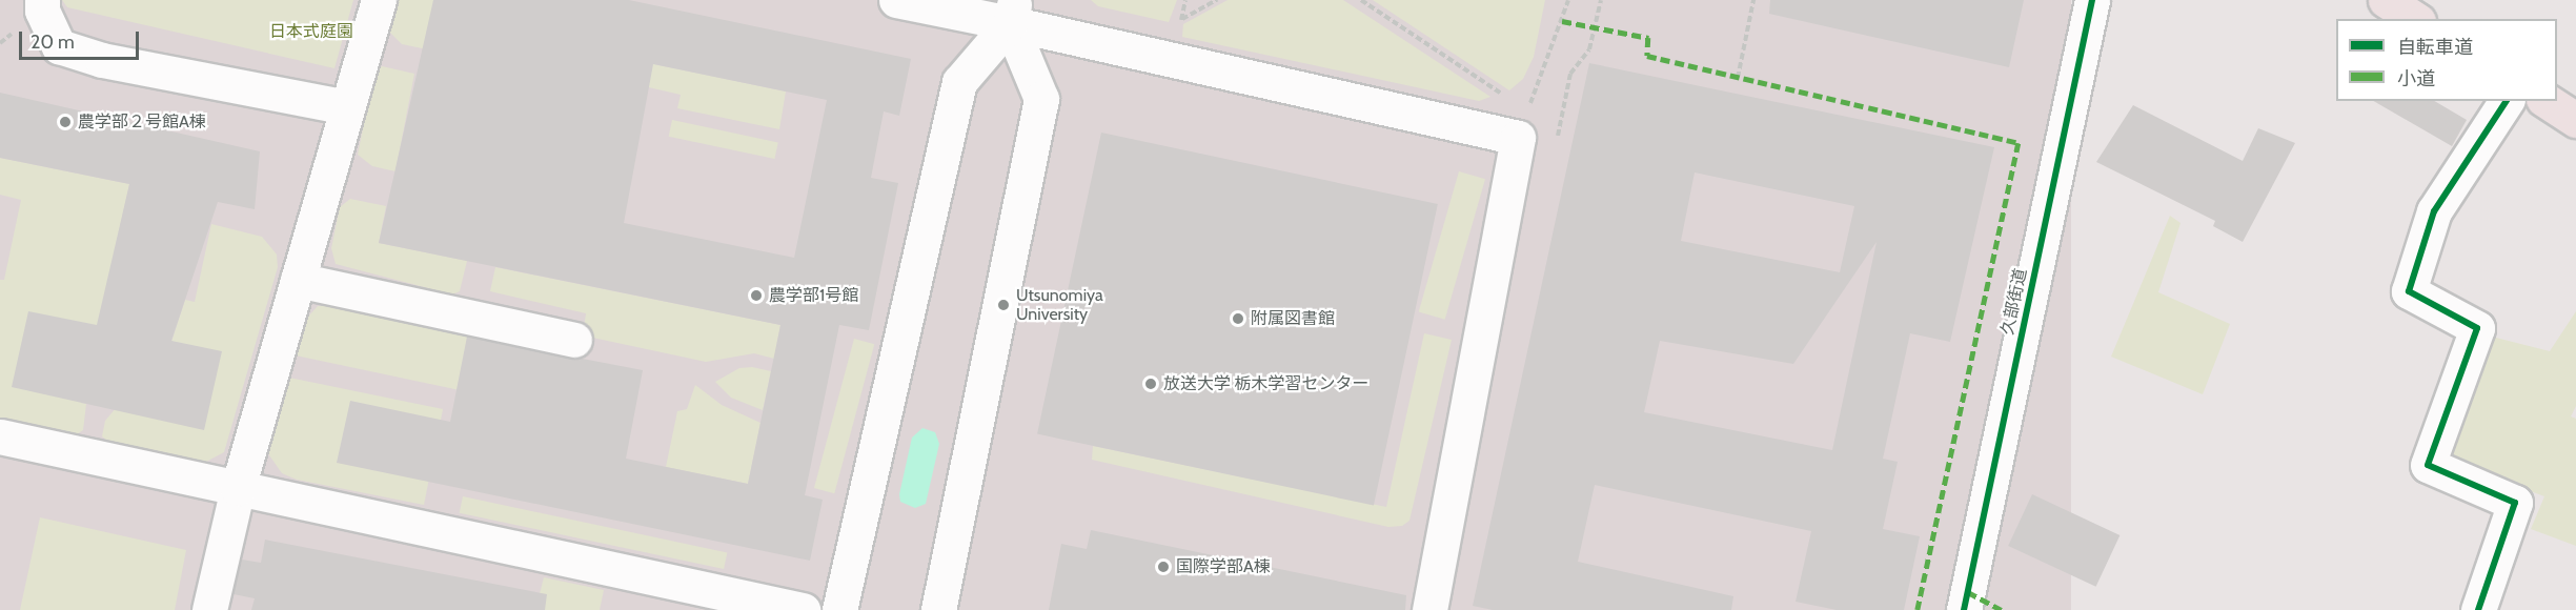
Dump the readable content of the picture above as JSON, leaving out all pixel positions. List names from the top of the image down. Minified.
{"streets":{"street":["久部街道"]},"parks":["日本式庭園"],"places":["農学部２号館A棟","農学部1号館","Utsunomiya University","附属図書館","放送大学 栃木学習センター","国際学部A棟"],"legend":["自転車道","小道"],"scale_bar":"20 m"}
